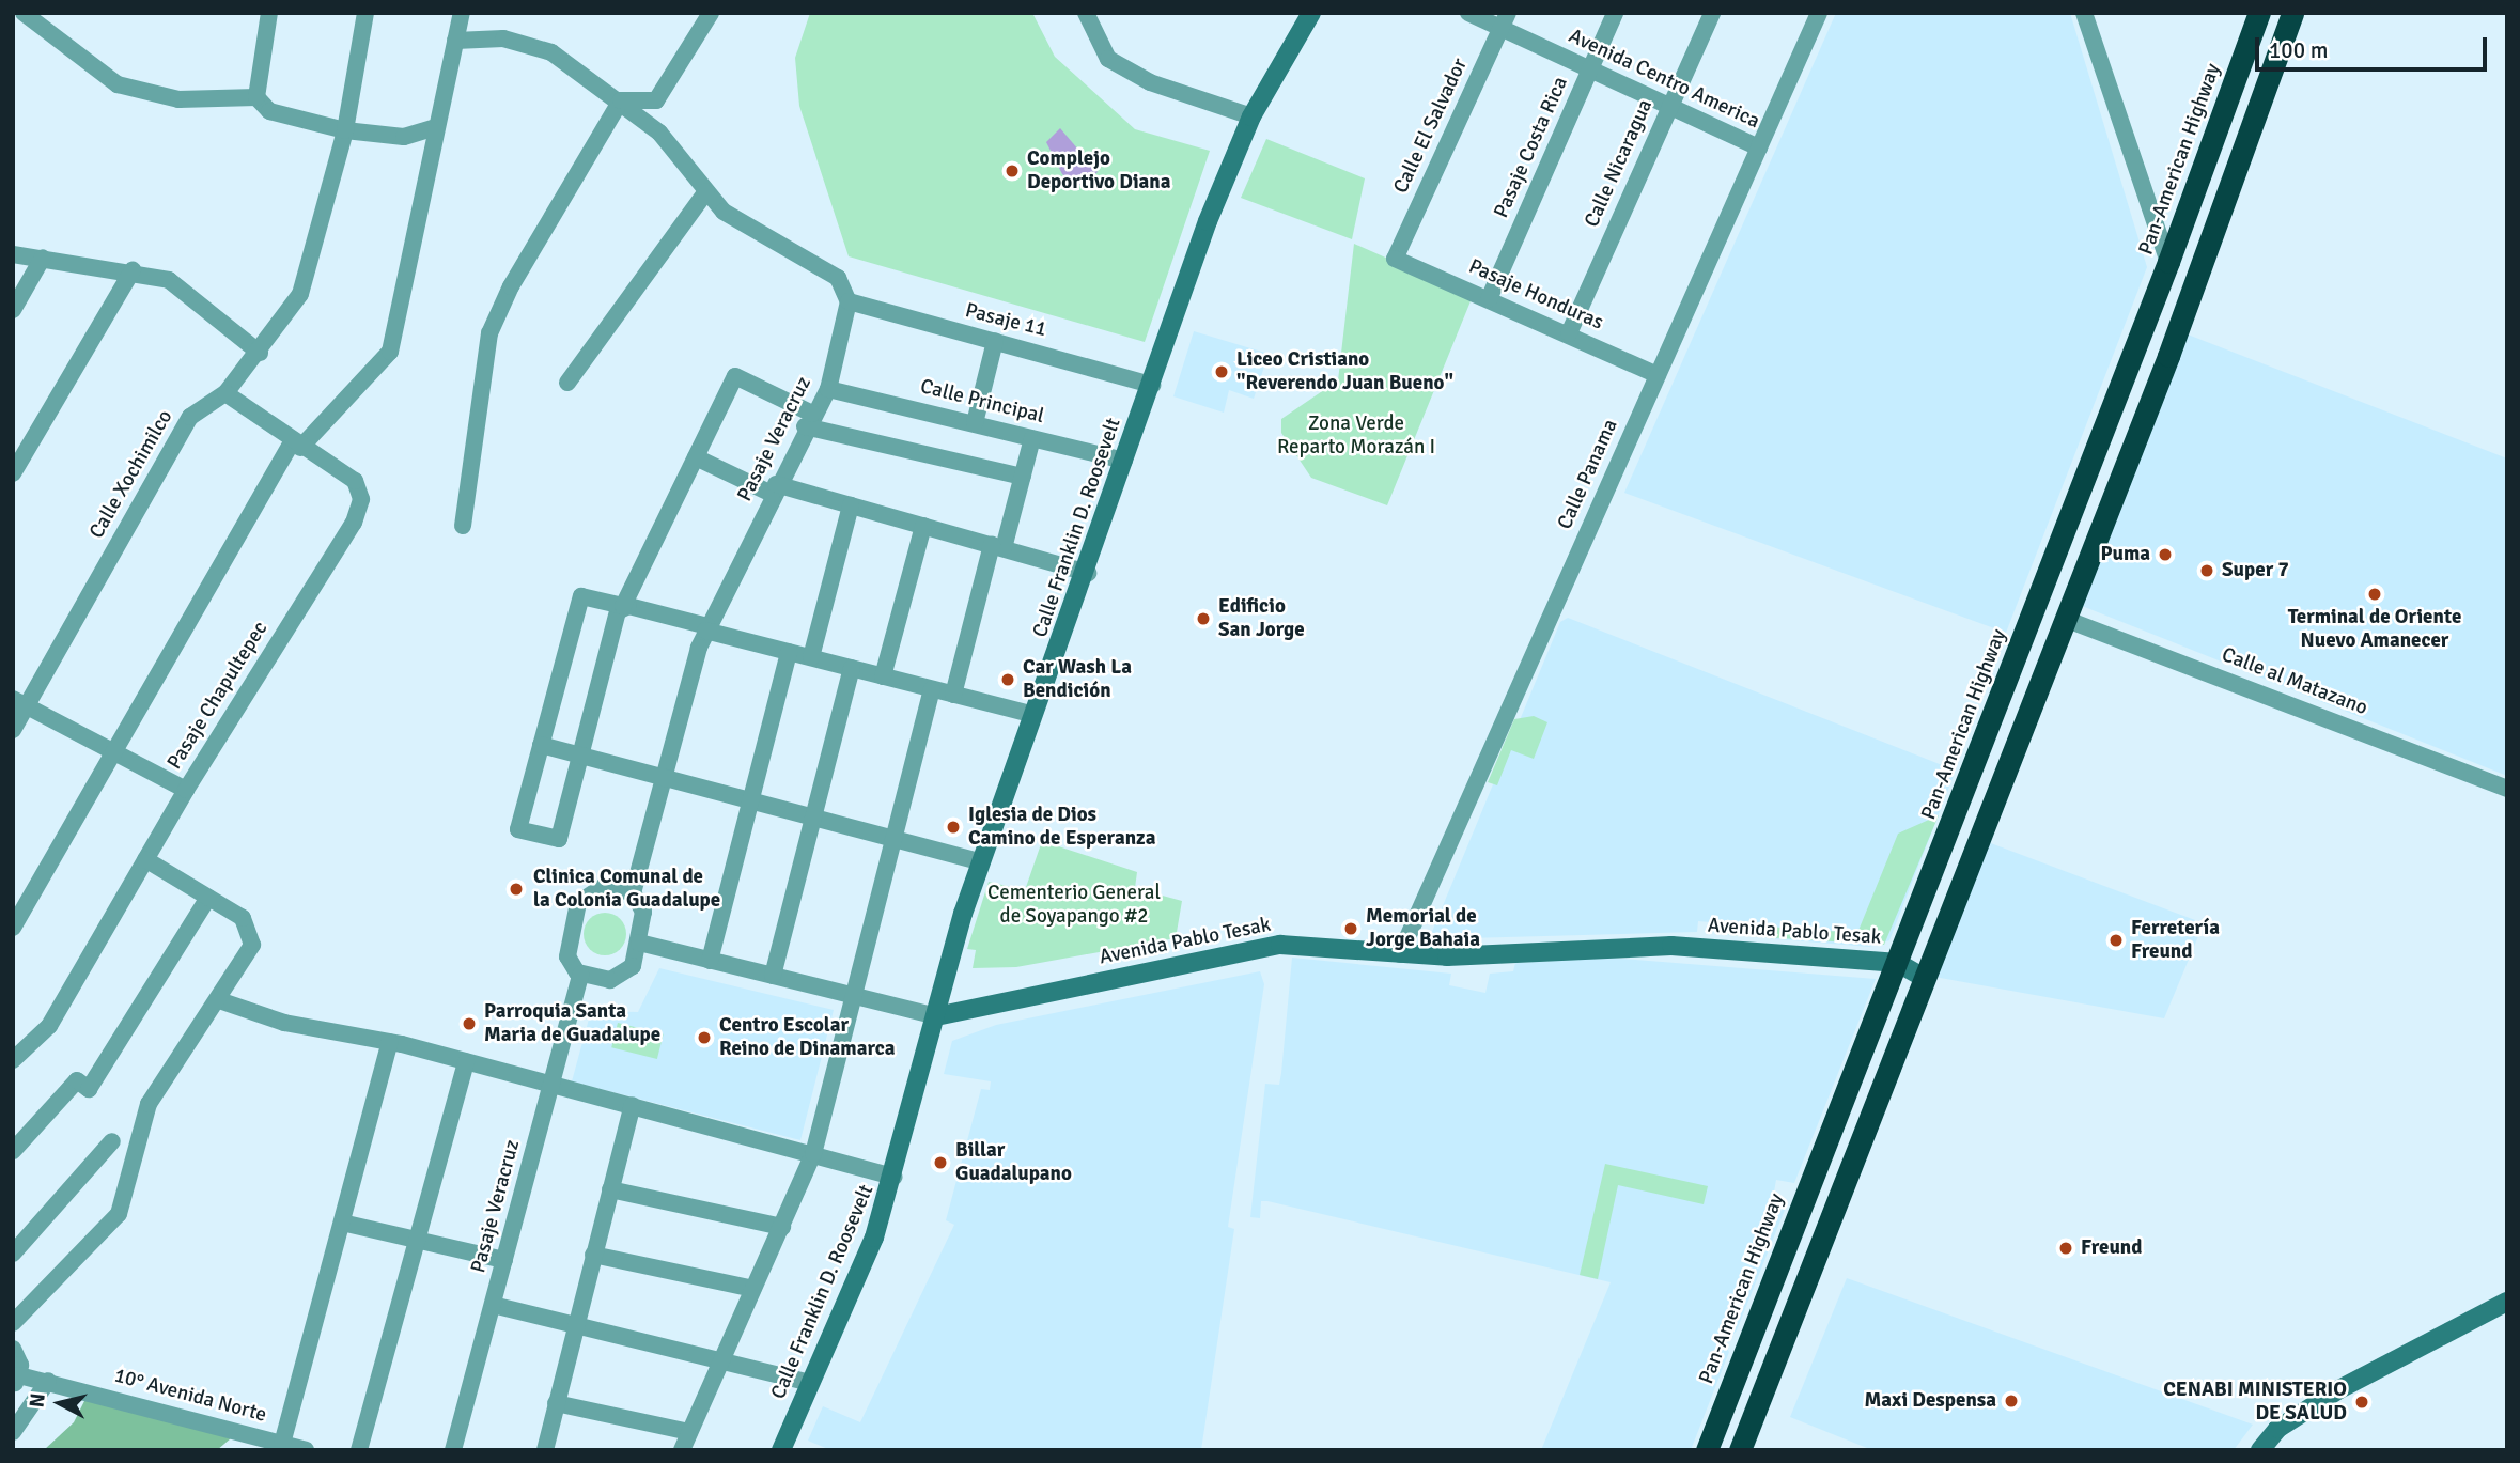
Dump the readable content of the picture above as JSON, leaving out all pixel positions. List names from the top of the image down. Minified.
{"streets":{"highway":["Pan-American Highway"],"main road":["Calle Franklin D. Roosevelt","Avenida Pablo Tesak"],"street":["Avenida Centro America","Calle El Salvador","Pasaje Costa Rica","Calle Nicaragua","Pasaje Honduras","Pasaje 11","Calle Principal","Pasaje Veracruz","Calle Xochimilco","Calle Panama","Calle al Matazano","Pasaje Chapultepec","10° Avenida Norte"]},"crossings":[["Avenida Centro America","Calle El Salvador"],["Avenida Centro America","Pasaje Costa Rica"],["Avenida Centro America","Calle Nicaragua"],["Avenida Centro America","Calle Panama"],["Calle El Salvador","Pasaje Honduras"],["Pasaje Costa Rica","Pasaje Honduras"],["Pan-American Highway","Avenida Pablo Tesak"],["Calle Nicaragua","Pasaje Honduras"],["Pasaje Honduras","Calle Panama"],["Pasaje 11","Pasaje Veracruz"],["Pasaje 11","Calle Franklin D. Roosevelt"],["Calle Principal","Pasaje Veracruz"],["Calle Principal","Calle Franklin D. Roosevelt"],["Pasaje Veracruz","Avenida Pablo Tesak"],["Calle Xochimilco","Pasaje Chapultepec"],["Calle Panama","Avenida Pablo Tesak"],["Calle Franklin D. Roosevelt","Avenida Pablo Tesak"]],"parks":["Zona Verde Reparto Morazán I","Cementerio General de Soyapango #2"],"places":["Complejo Deportivo Diana","Liceo Cristiano \"Reverendo Juan Bueno\"","Puma","Super 7","Terminal de Oriente Nuevo Amanecer","Edificio San Jorge","Car Wash La Bendición","Iglesia de Dios Camino de Esperanza","Clinica Comunal de la Colonia Guadalupe","Memorial de Jorge Bahaia","Ferretería Freund","Parroquia Santa Maria de Guadalupe","Centro Escolar Reino de Dinamarca","Billar Guadalupano","Freund","Maxi Despensa","CENABI MINISTERIO DE SALUD"],"scale_bar":"100 m","north":"left"}
